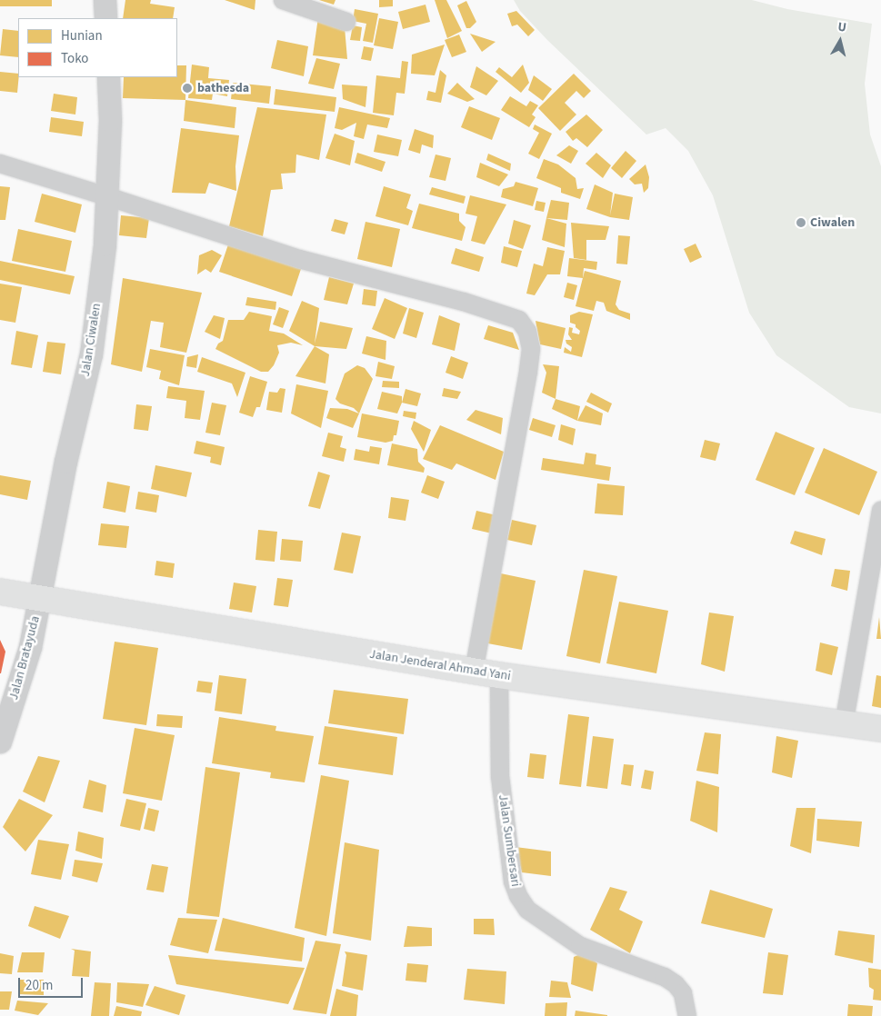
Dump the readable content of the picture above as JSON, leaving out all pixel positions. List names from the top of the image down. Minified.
{"streets":{"main road":["Jalan Jenderal Ahmad Yani"],"street":["Jalan Ciwalen","Jalan Bratayuda","Jalan Sumbersari"]},"crossings":[["Jalan Ciwalen","Jalan Bratayuda"],["Jalan Ciwalen","Jalan Jenderal Ahmad Yani"],["Jalan Bratayuda","Jalan Jenderal Ahmad Yani"],["Jalan Jenderal Ahmad Yani","Jalan Sumbersari"]],"places":["bathesda","Ciwalen"],"legend":["Hunian","Toko"],"scale_bar":"20 m","north":"top"}
